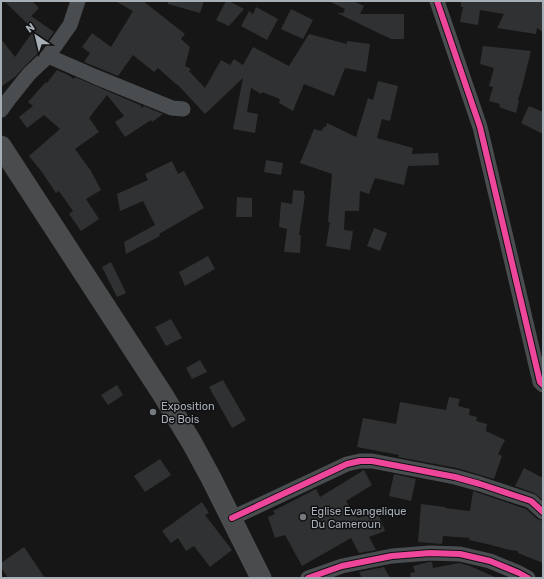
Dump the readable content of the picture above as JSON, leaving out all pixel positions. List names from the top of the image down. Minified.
{"places":["Exposition De Bois","Eglise Evangelique Du Cameroun"],"north":"top left"}
